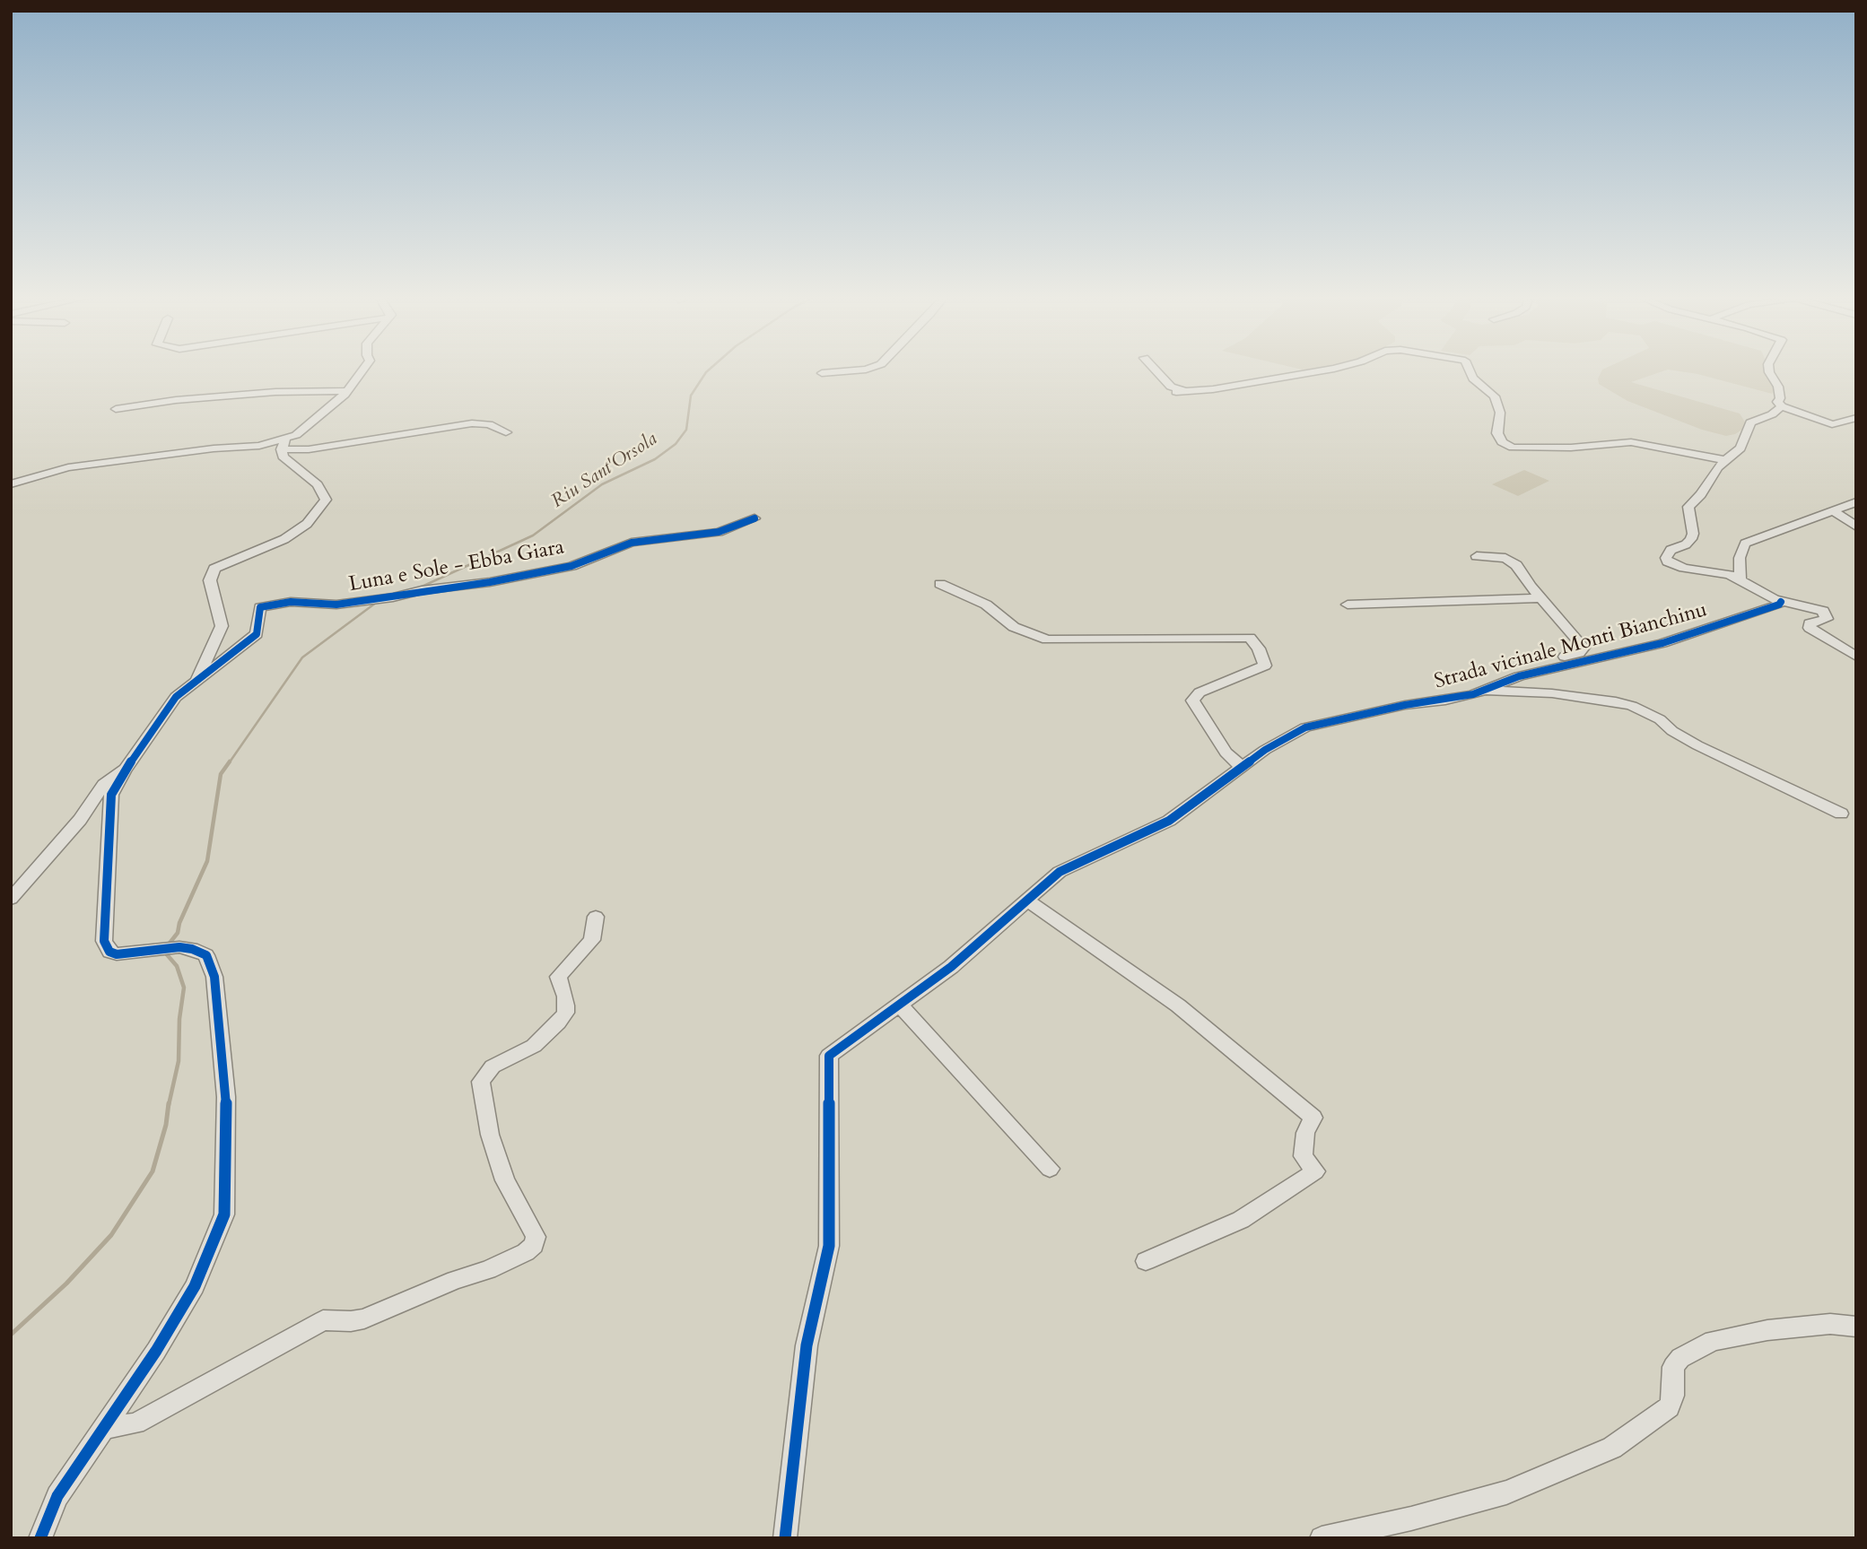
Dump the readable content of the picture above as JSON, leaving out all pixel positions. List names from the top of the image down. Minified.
{"streets":{"street":["Luna e Sole - Ebba Giara","Strada vicinale Monti Bianchinu"]},"water":["Riu Sant'Orsola"]}
